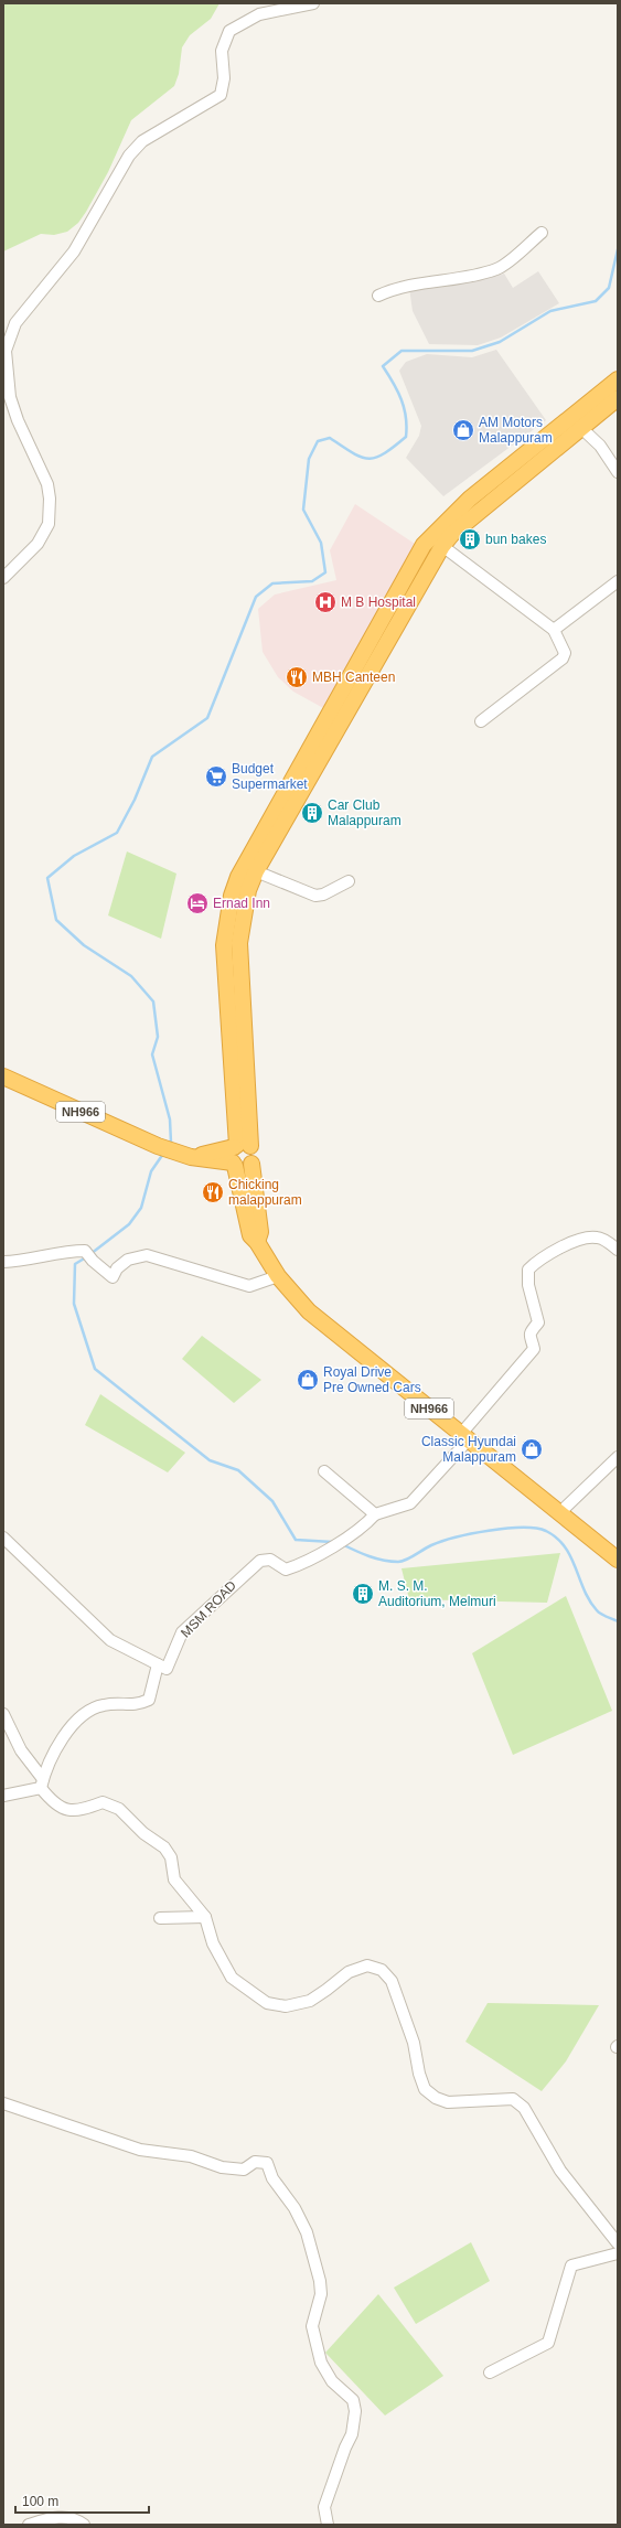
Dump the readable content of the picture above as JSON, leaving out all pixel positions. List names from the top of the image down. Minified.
{"streets":{"highway":["NH966"],"street":["MSM ROAD"]},"crossings":[["NH966","MSM ROAD"]],"places":{"shop":["AM Motors Malappuram","Royal Drive Pre Owned Cars","Classic Hyundai Malappuram"],"building":["bun bakes","Car Club Malappuram","M. S. M. Auditorium, Melmuri"],"hospital":["M B Hospital"],"restaurant":["MBH Canteen","Chicking malappuram"],"supermarket":["Budget Supermarket"],"hotel":["Ernad Inn"]},"scale_bar":"100 m"}
